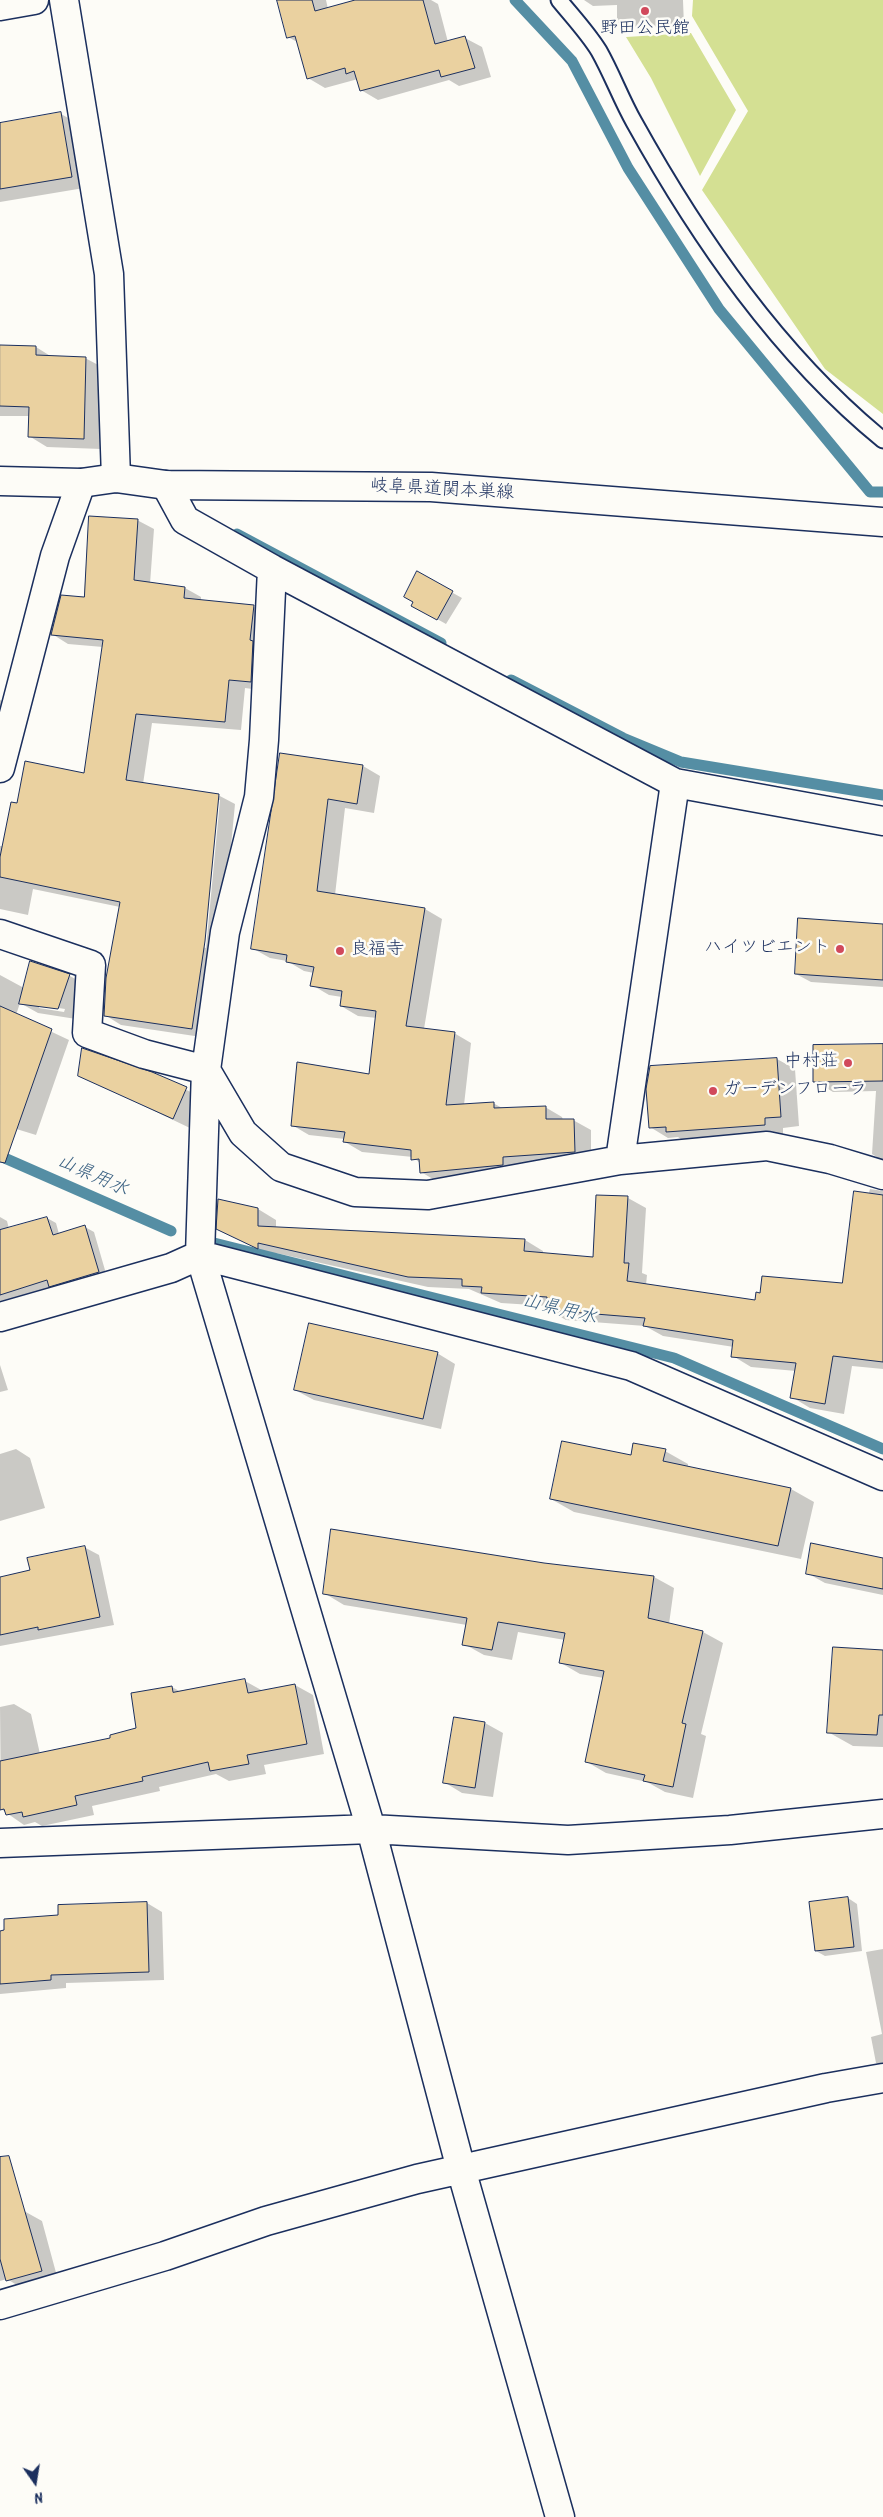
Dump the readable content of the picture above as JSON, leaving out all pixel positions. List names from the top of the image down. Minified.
{"streets":{"street":["岐阜県道関本巣線"]},"water":["山県用水"],"places":["野田公民館","ハイツビエント","良福寺","中村荘","ガーデンフローラ"],"north":"bottom"}
